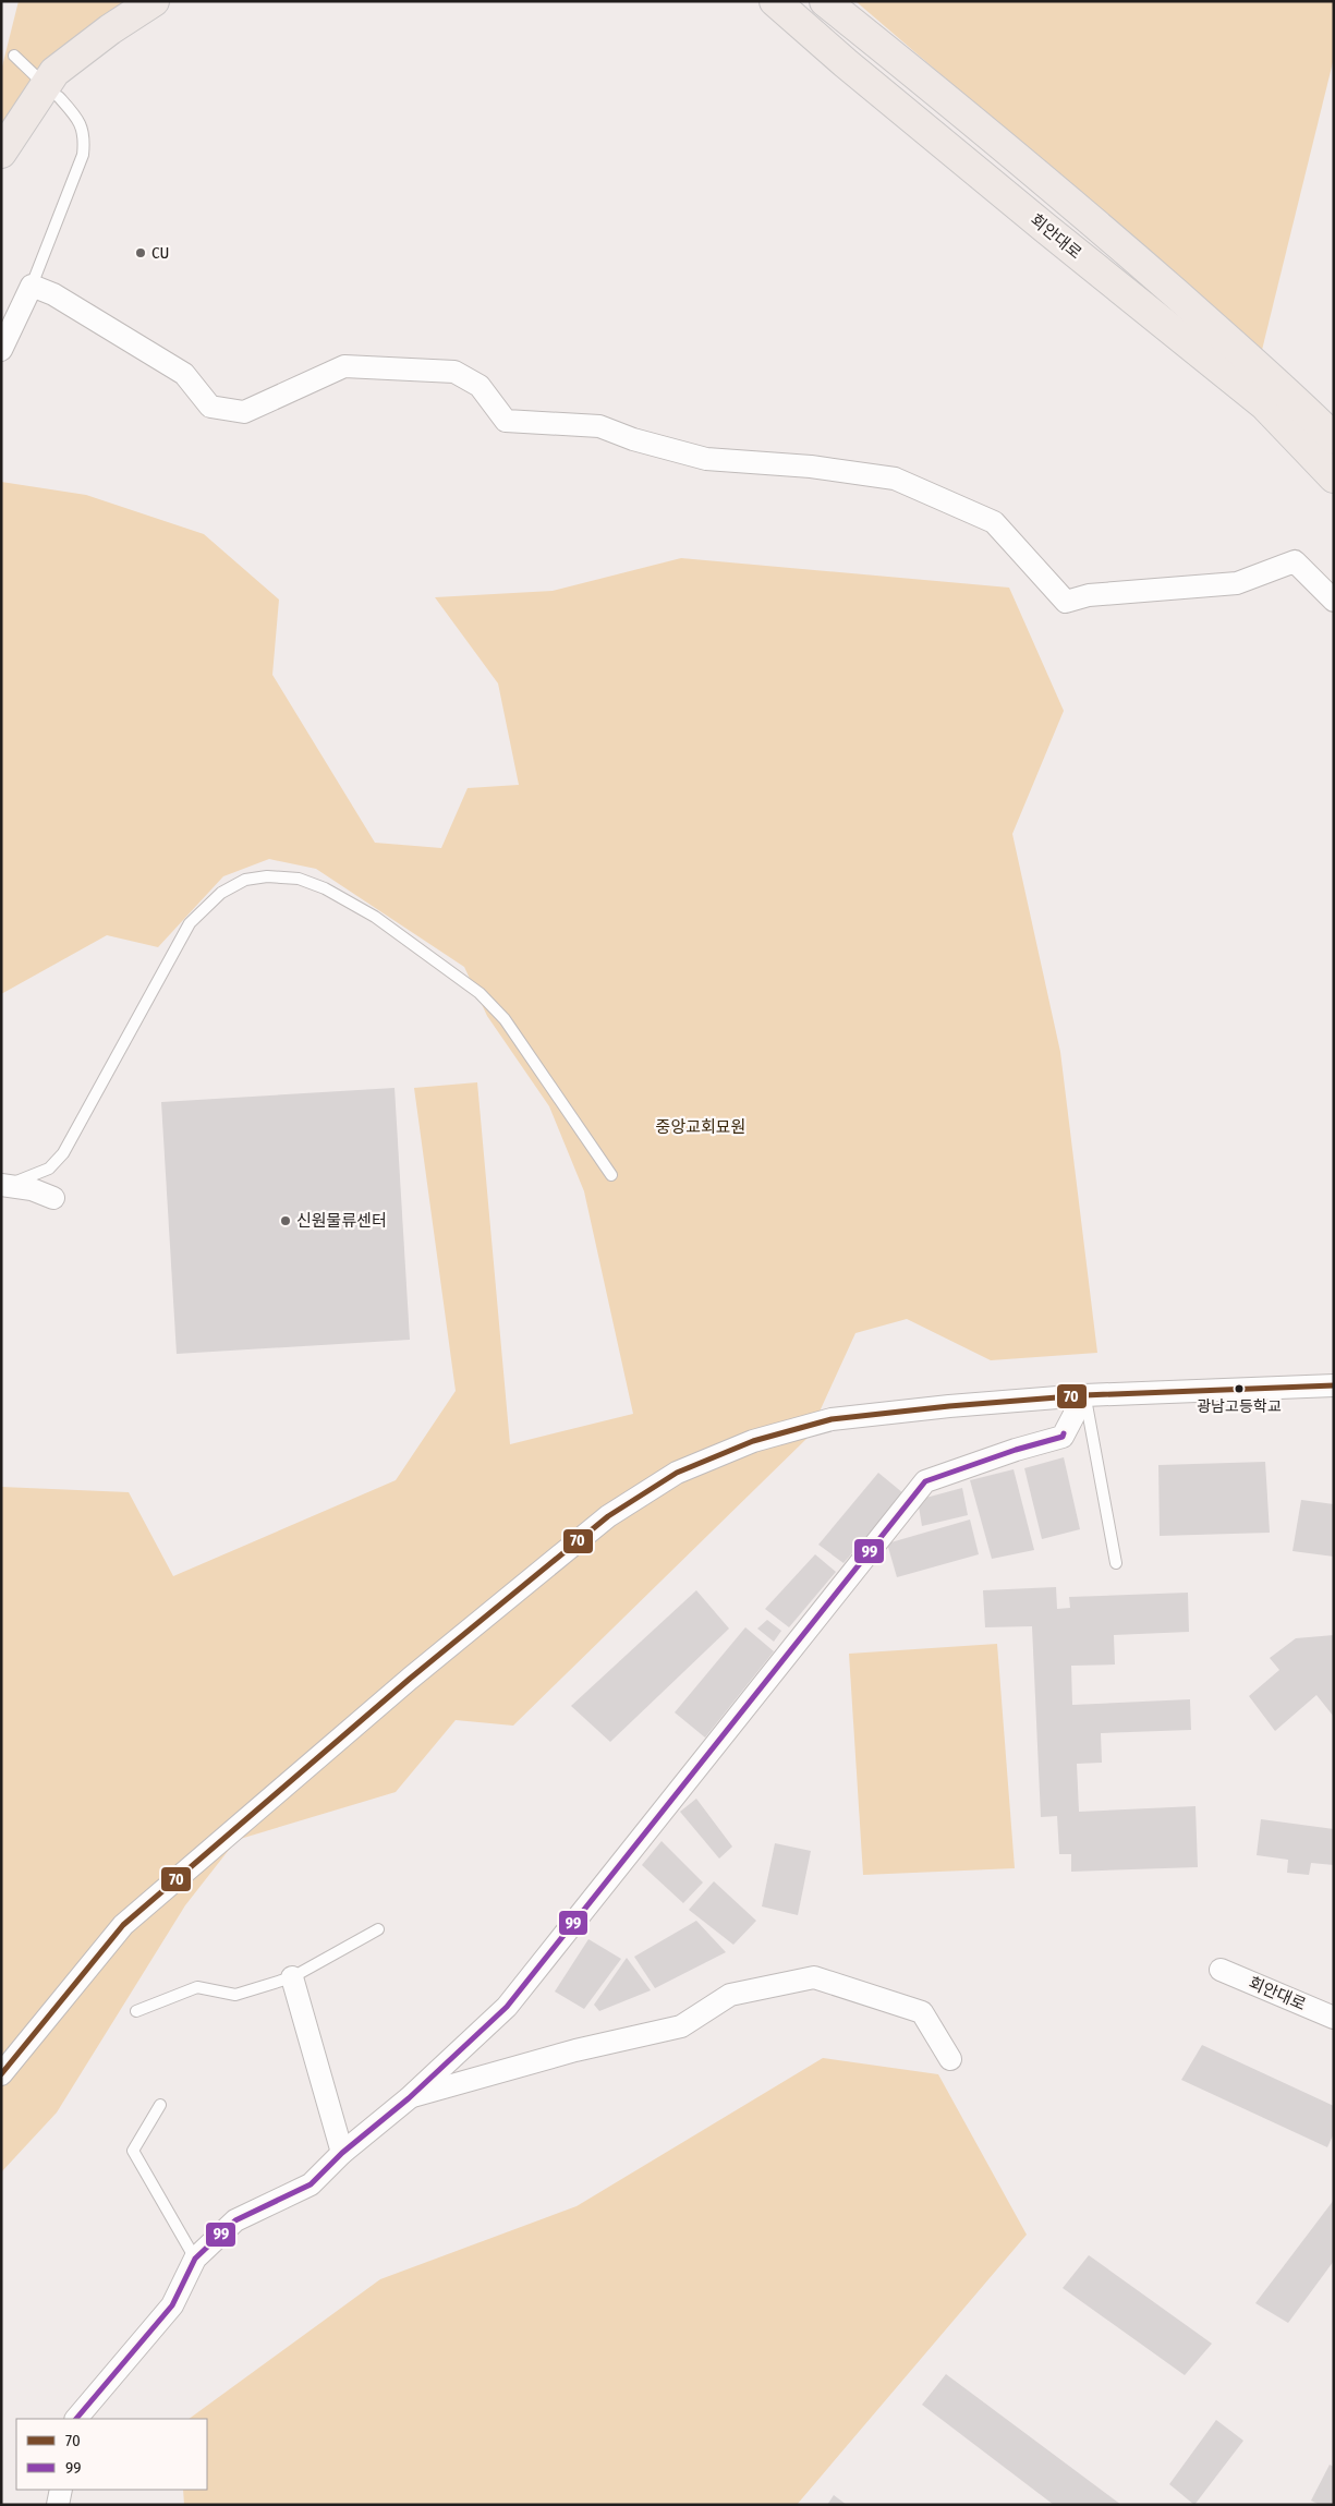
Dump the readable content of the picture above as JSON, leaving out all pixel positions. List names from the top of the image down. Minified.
{"streets":{"highway":["회안대로"]},"parks":["중앙교회묘원"],"places":["CU","신원물류센터","광남고등학교"],"lines":["transit line 70","transit line 99"],"legend":["70","99"]}
